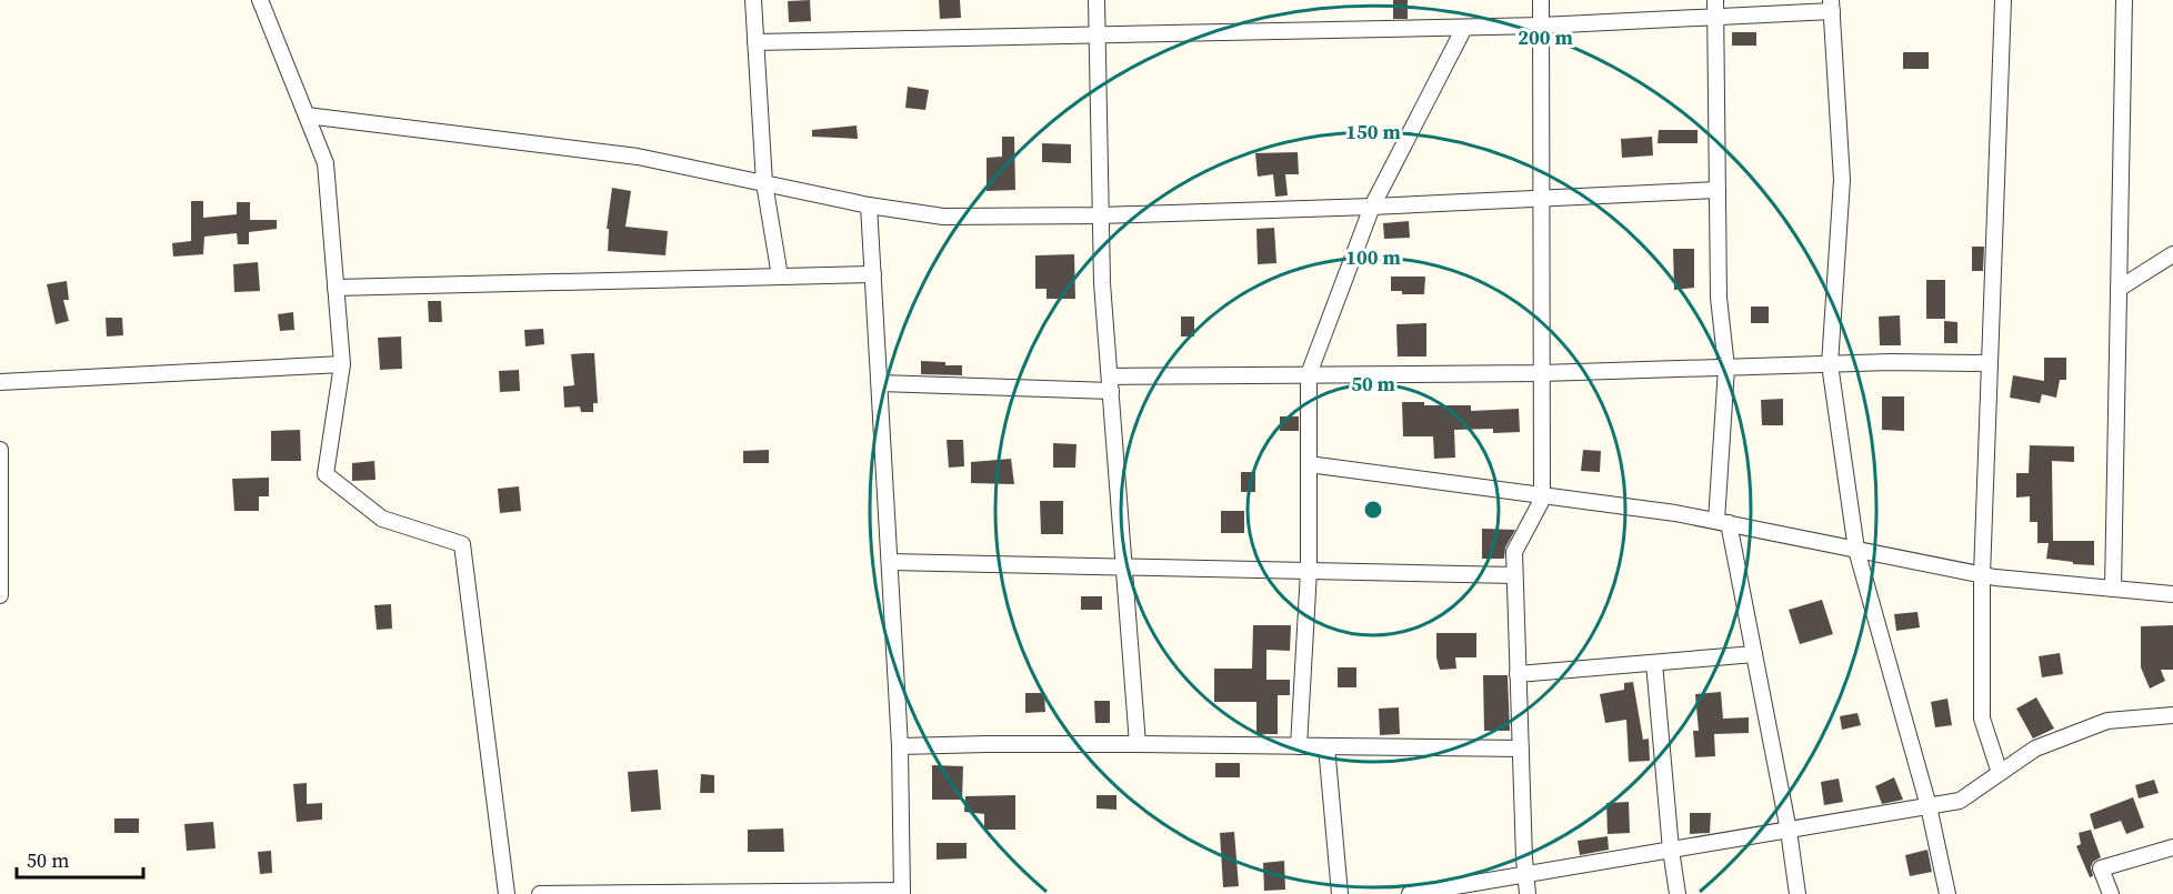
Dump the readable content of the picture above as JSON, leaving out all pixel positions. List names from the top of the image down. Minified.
{"scale_bar":"50 m","rings":["200 m","150 m","100 m","50 m"]}
